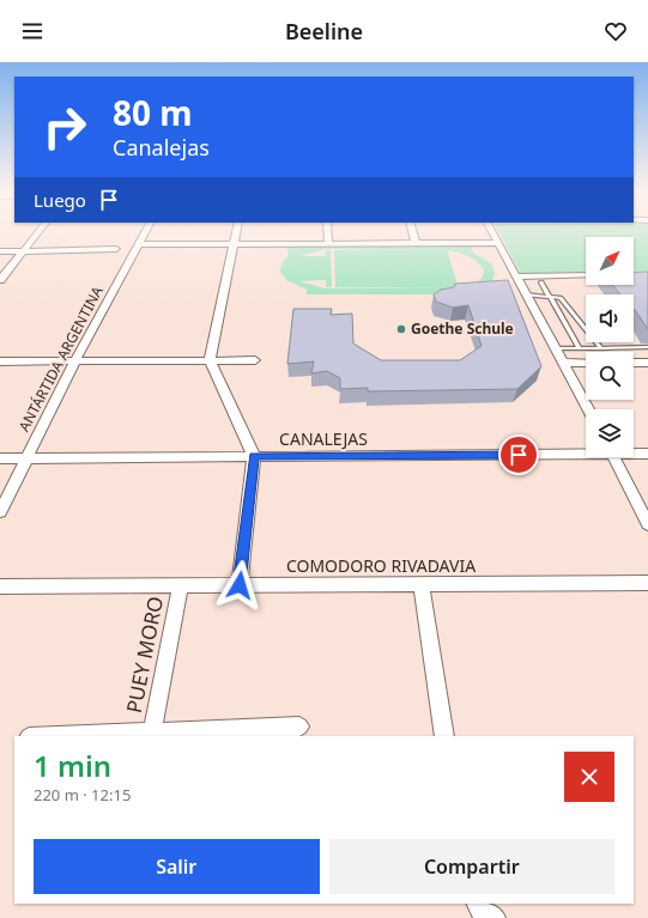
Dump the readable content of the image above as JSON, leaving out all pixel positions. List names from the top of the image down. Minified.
{"streets":{"street":["ANTÁRTIDA ARGENTINA","CANALEJAS","COMODORO RIVADAVIA","PUEY MORO"]},"crossings":[["ANTÁRTIDA ARGENTINA","CANALEJAS"],["COMODORO RIVADAVIA","PUEY MORO"]],"places":["Goethe Schule"],"north":"top right","page":{"header":"Beeline","turn":["80 m","Canalejas"],"then":"Luego","heading":["1 min","220 m · 12:15"],"buttons":["Salir","Compartir"]}}
